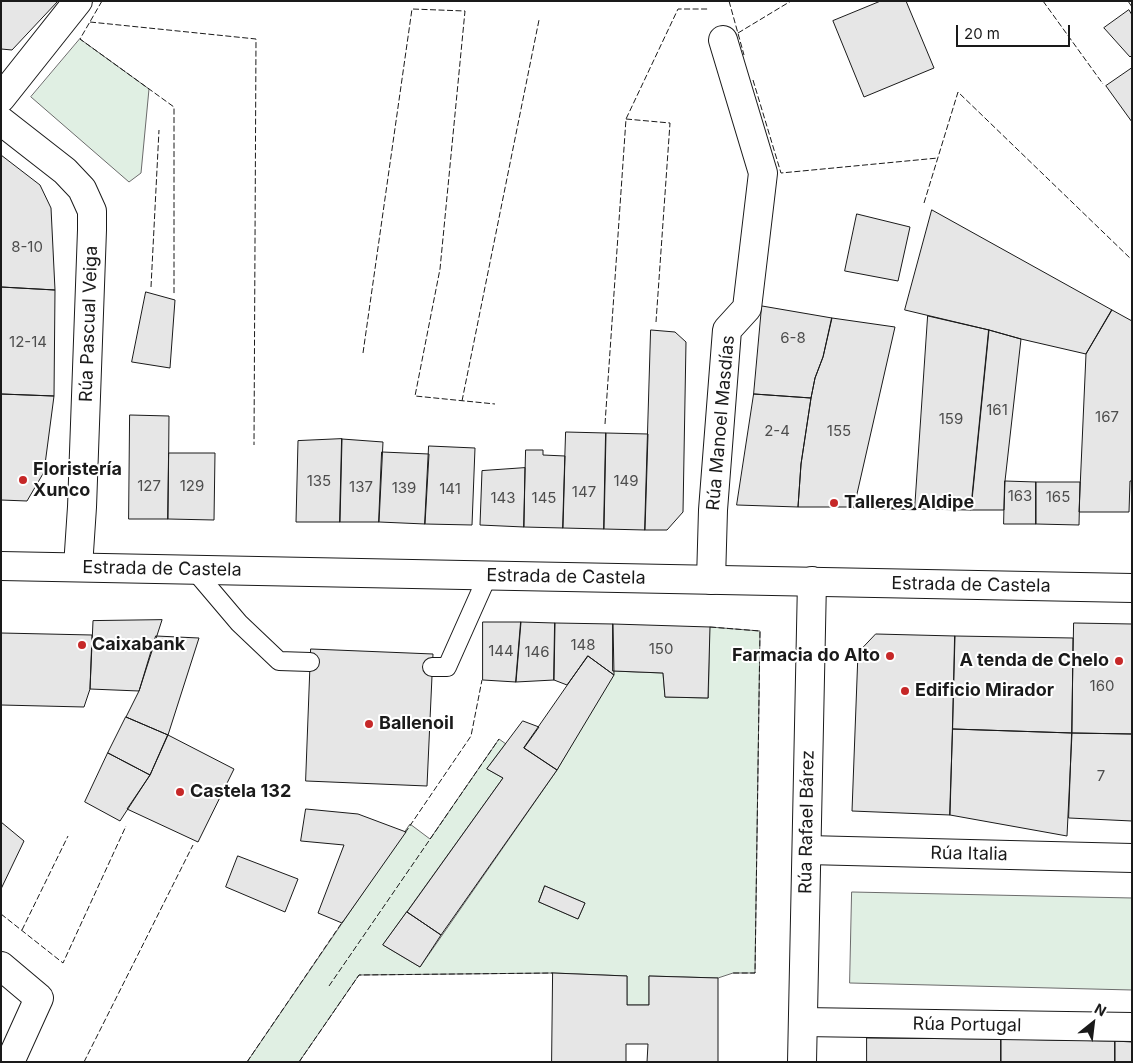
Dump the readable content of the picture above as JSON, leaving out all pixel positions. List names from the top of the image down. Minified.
{"streets":{"street":["Rúa Pascual Veiga","Rúa Manoel Masdías","Estrada de Castela","Rúa Rafael Bárez","Rúa Italia","Rúa Portugal"]},"crossings":[["Rúa Pascual Veiga","Estrada de Castela"],["Rúa Manoel Masdías","Estrada de Castela"],["Estrada de Castela","Rúa Rafael Bárez"],["Rúa Rafael Bárez","Rúa Italia"],["Rúa Rafael Bárez","Rúa Portugal"]],"places":["Floristería Xunco","Talleres Aldipe","Caixabank","Farmacia do Alto","A tenda de Chelo","Edificio Mirador","Ballenoil","Castela 132"],"house_numbers":["8-10","6-8","12-14","161","167","159","2-4","155","135","149","127","129","137","139","141","147","163","165","143","145","148","150","144","146","160","7"],"scale_bar":"20 m","north":"top right"}
